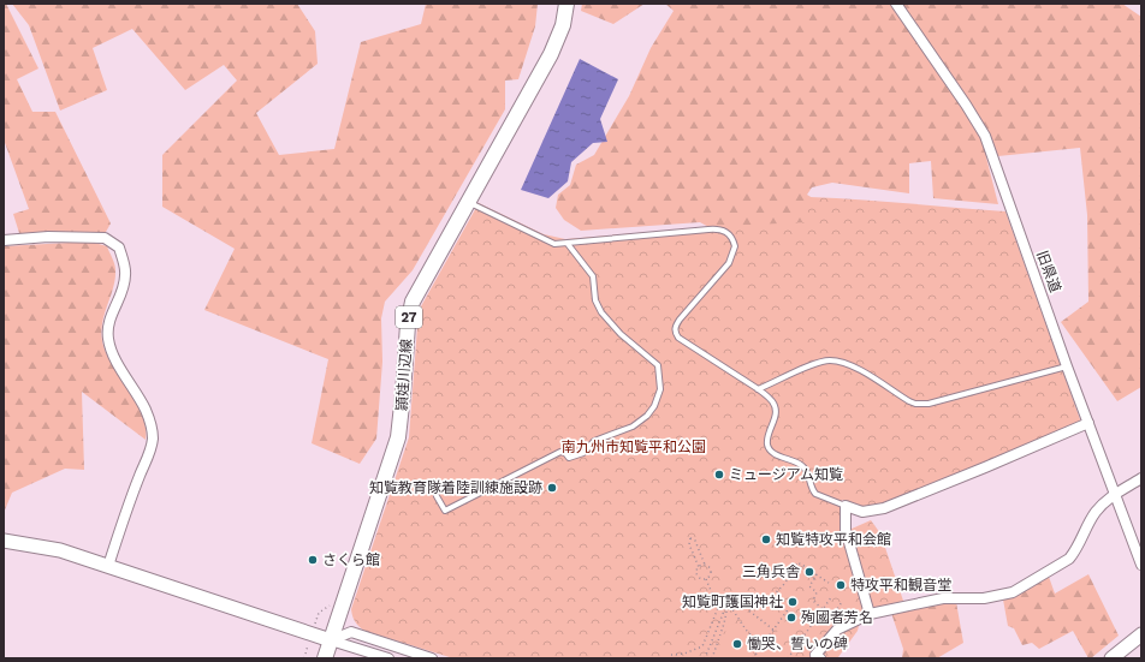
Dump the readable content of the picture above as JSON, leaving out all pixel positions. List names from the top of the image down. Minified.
{"streets":{"main road":["27","頴娃川辺線"],"street":["旧県道"]},"parks":["南九州市知覧平和公園"],"places":["ミュージアム知覧","知覧教育隊着陸訓練施設跡","知覧特攻平和会館","さくら館","三角兵舎","特攻平和観音堂","知覧町護国神社","殉國者芳名","慟哭、誓いの碑"]}
